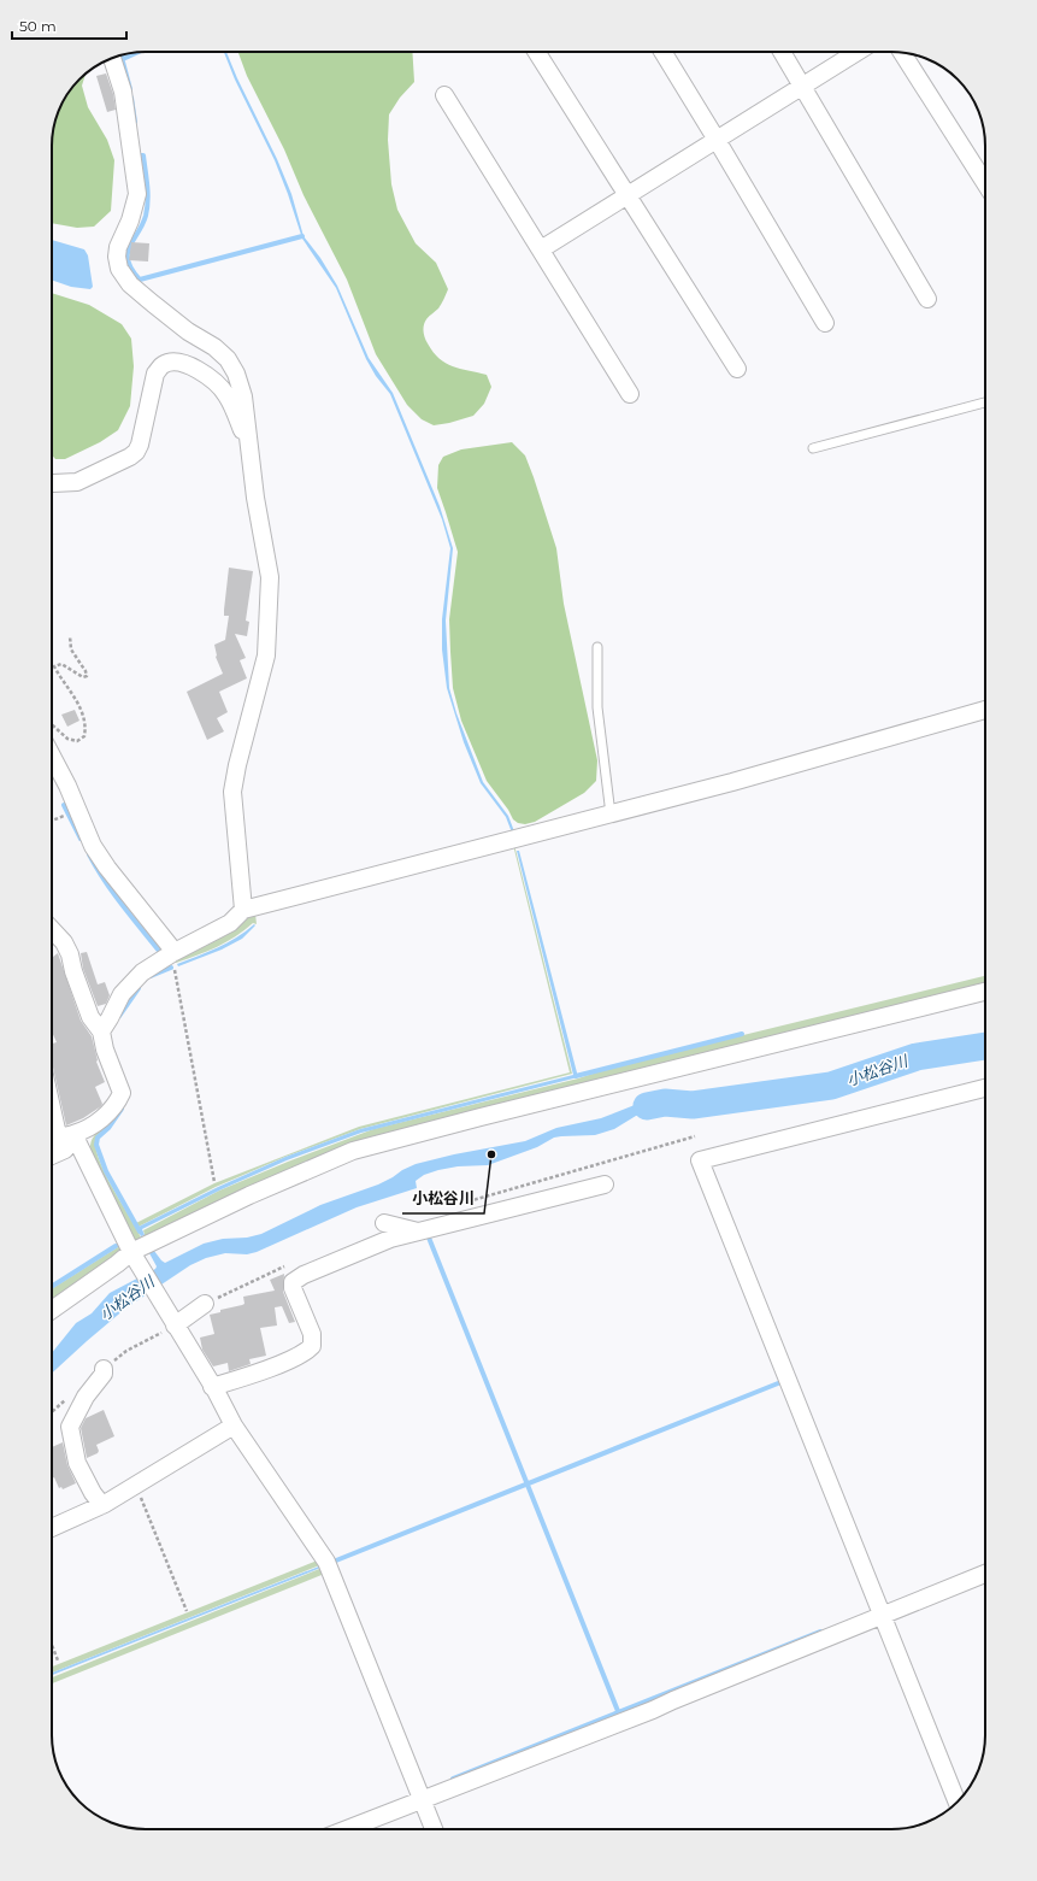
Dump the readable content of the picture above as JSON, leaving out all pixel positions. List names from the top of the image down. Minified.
{"water":["小松谷川"],"places":["小松谷川"],"scale_bar":"50 m"}
